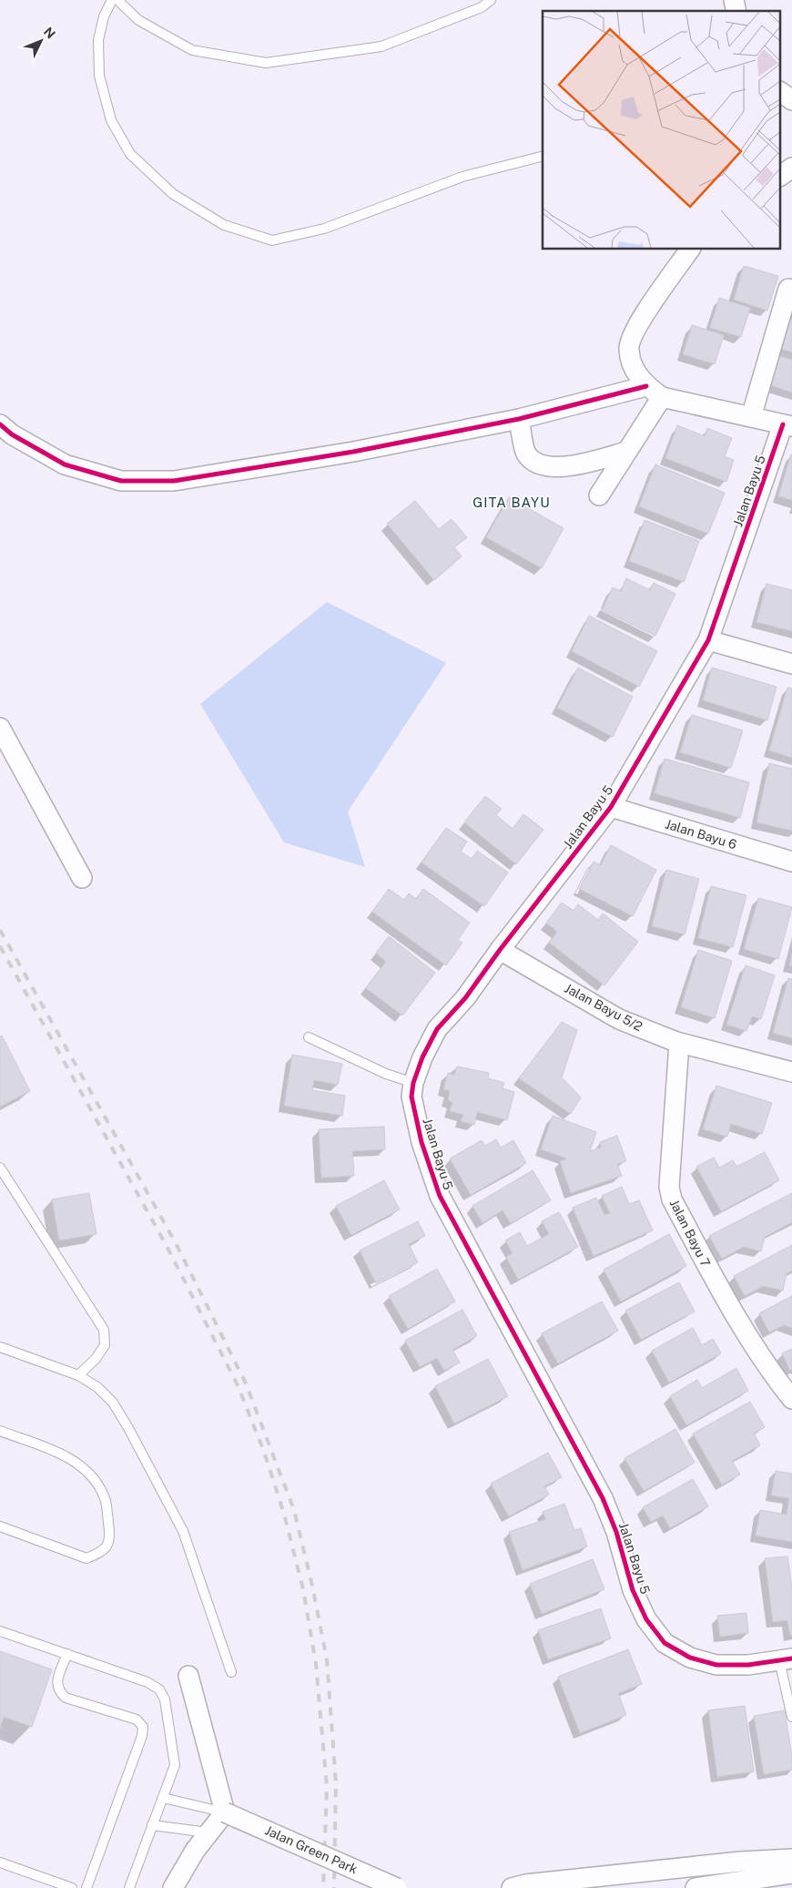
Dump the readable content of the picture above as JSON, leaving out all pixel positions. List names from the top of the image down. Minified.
{"streets":{"street":["Jalan Bayu 5","Jalan Bayu 6","Jalan Bayu 5/2","Jalan Bayu 7","Jalan Green Park"]},"crossings":[["Jalan Bayu 5","Jalan Bayu 6"],["Jalan Bayu 5","Jalan Bayu 5/2"],["Jalan Bayu 5/2","Jalan Bayu 7"]],"districts":["GITA BAYU"],"north":"top right"}
